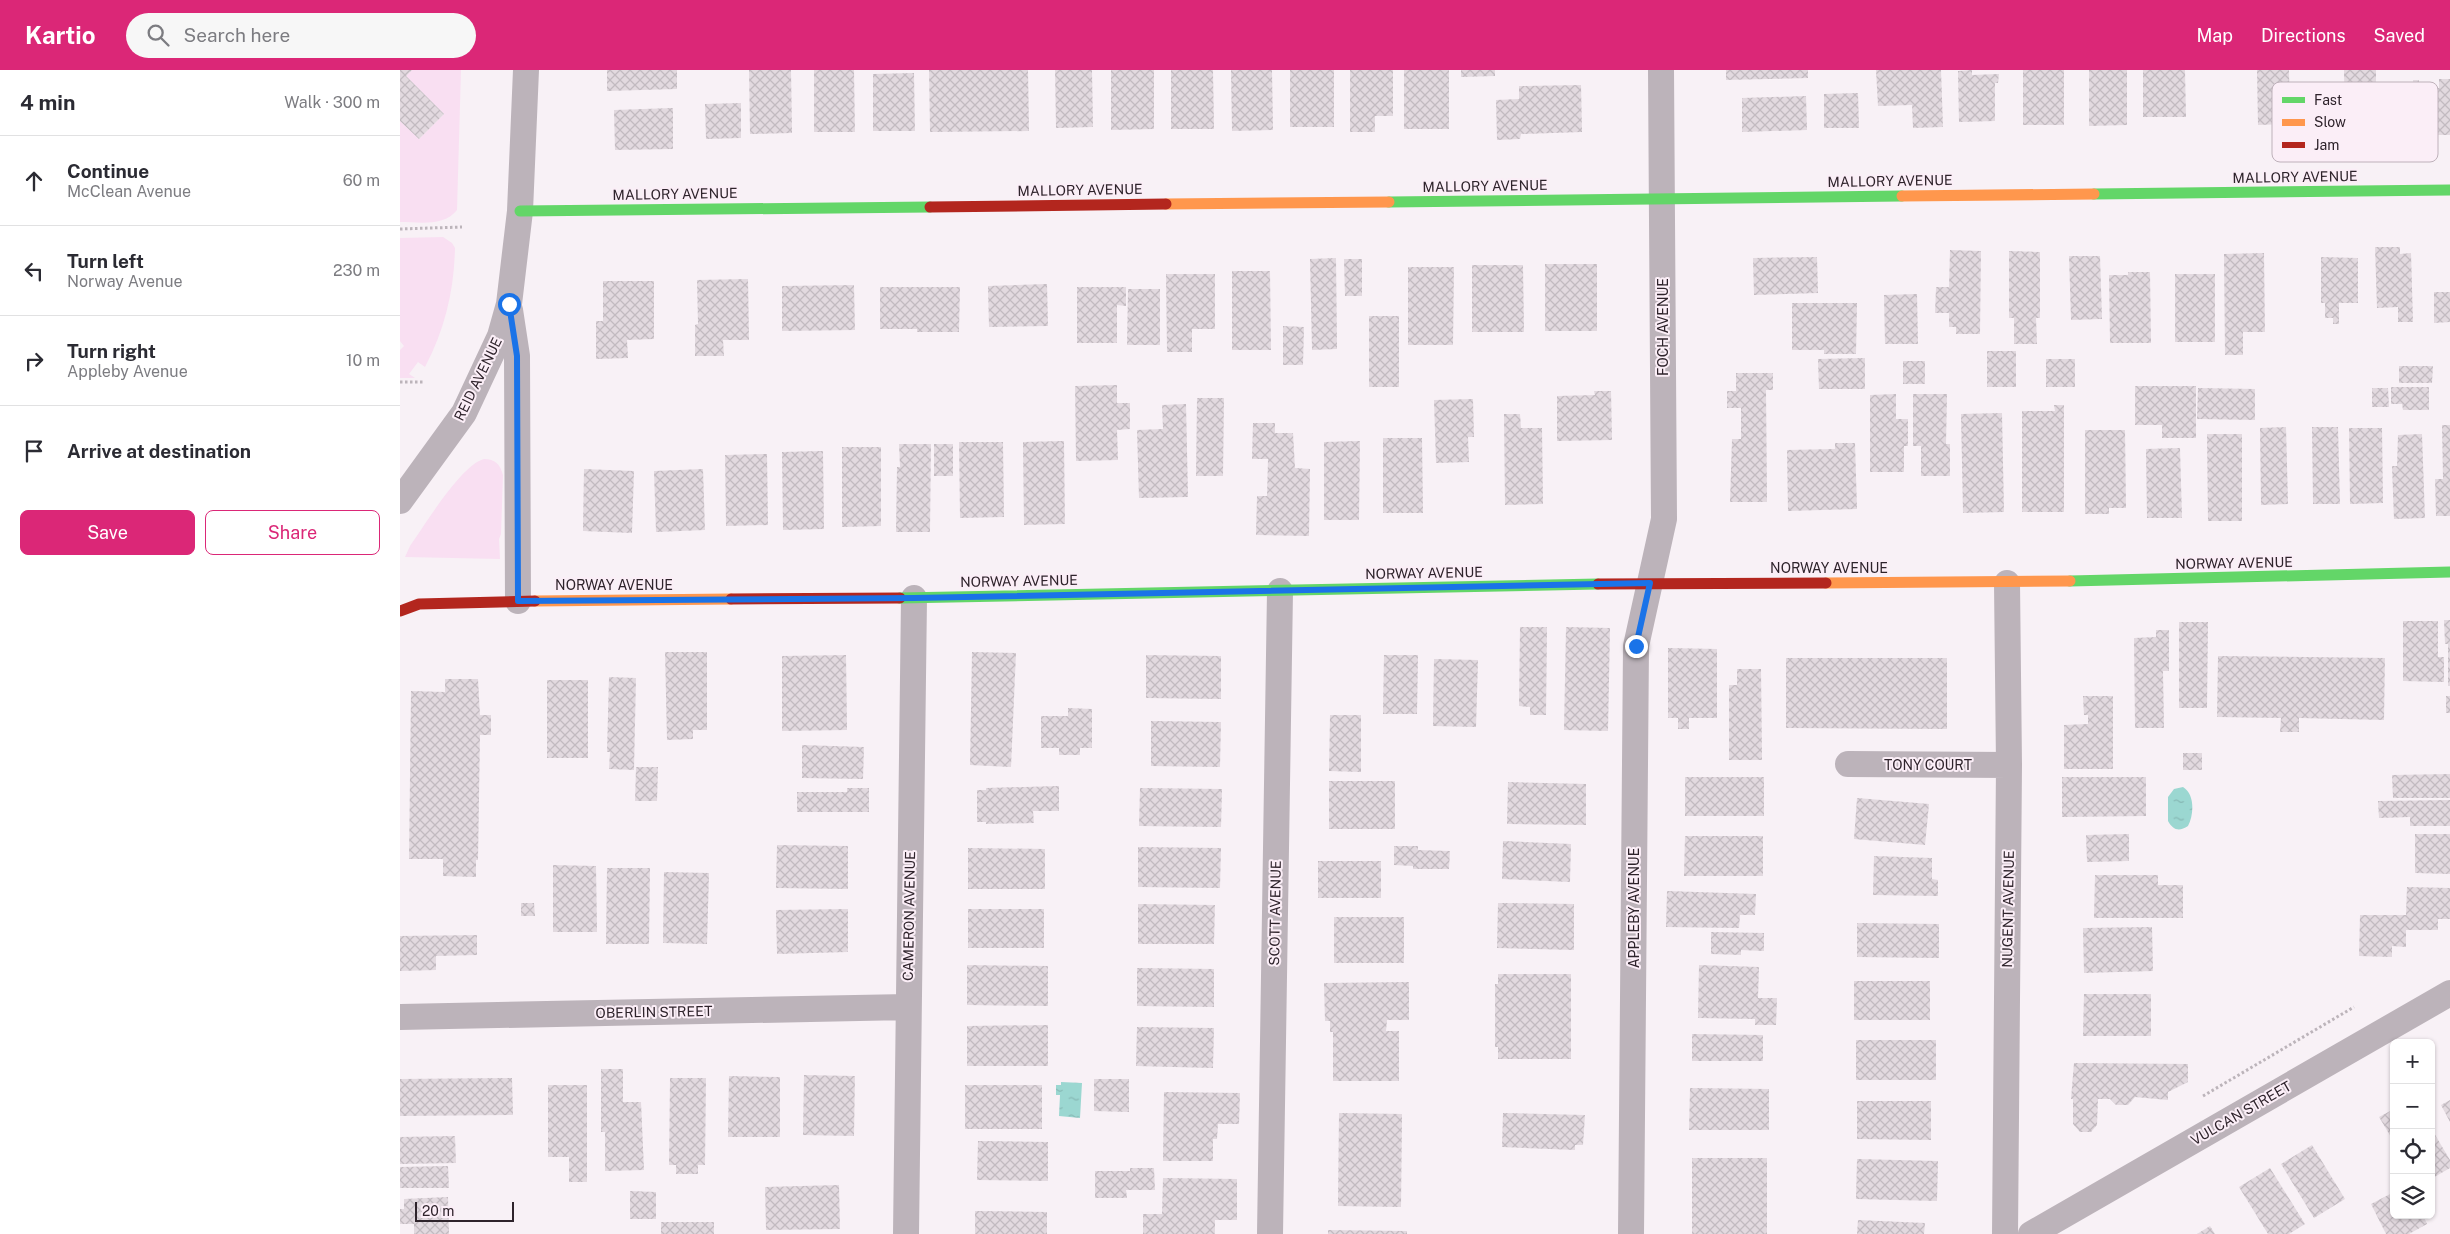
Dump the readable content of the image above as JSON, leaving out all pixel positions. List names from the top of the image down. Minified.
{"streets":{"street":["MALLORY AVENUE","FOCH AVENUE","REID AVENUE","NORWAY AVENUE","TONY COURT","APPLEBY AVENUE","NUGENT AVENUE","SCOTT AVENUE","CAMERON AVENUE","OBERLIN STREET","VULCAN STREET"]},"crossings":[["MALLORY AVENUE","FOCH AVENUE"],["MALLORY AVENUE","REID AVENUE"],["FOCH AVENUE","NORWAY AVENUE"],["FOCH AVENUE","APPLEBY AVENUE"],["NORWAY AVENUE","APPLEBY AVENUE"],["NORWAY AVENUE","NUGENT AVENUE"],["NORWAY AVENUE","SCOTT AVENUE"],["NORWAY AVENUE","CAMERON AVENUE"],["TONY COURT","NUGENT AVENUE"],["CAMERON AVENUE","OBERLIN STREET"]],"legend":["Fast","Slow","Jam"],"scale_bar":"20 m","page":{"header":"Kartio","search":"Search here","nav":["Map","Directions","Saved"],"heading":["4 min","Walk · 300 m"],"list":[["Continue","McClean Avenue","60 m"],["Turn left","Norway Avenue","230 m"],["Turn right","Appleby Avenue","10 m"],"Arrive at destination"],"buttons":["Save","Share"],"map_buttons":["+","−"],"scale":"20 m"}}
